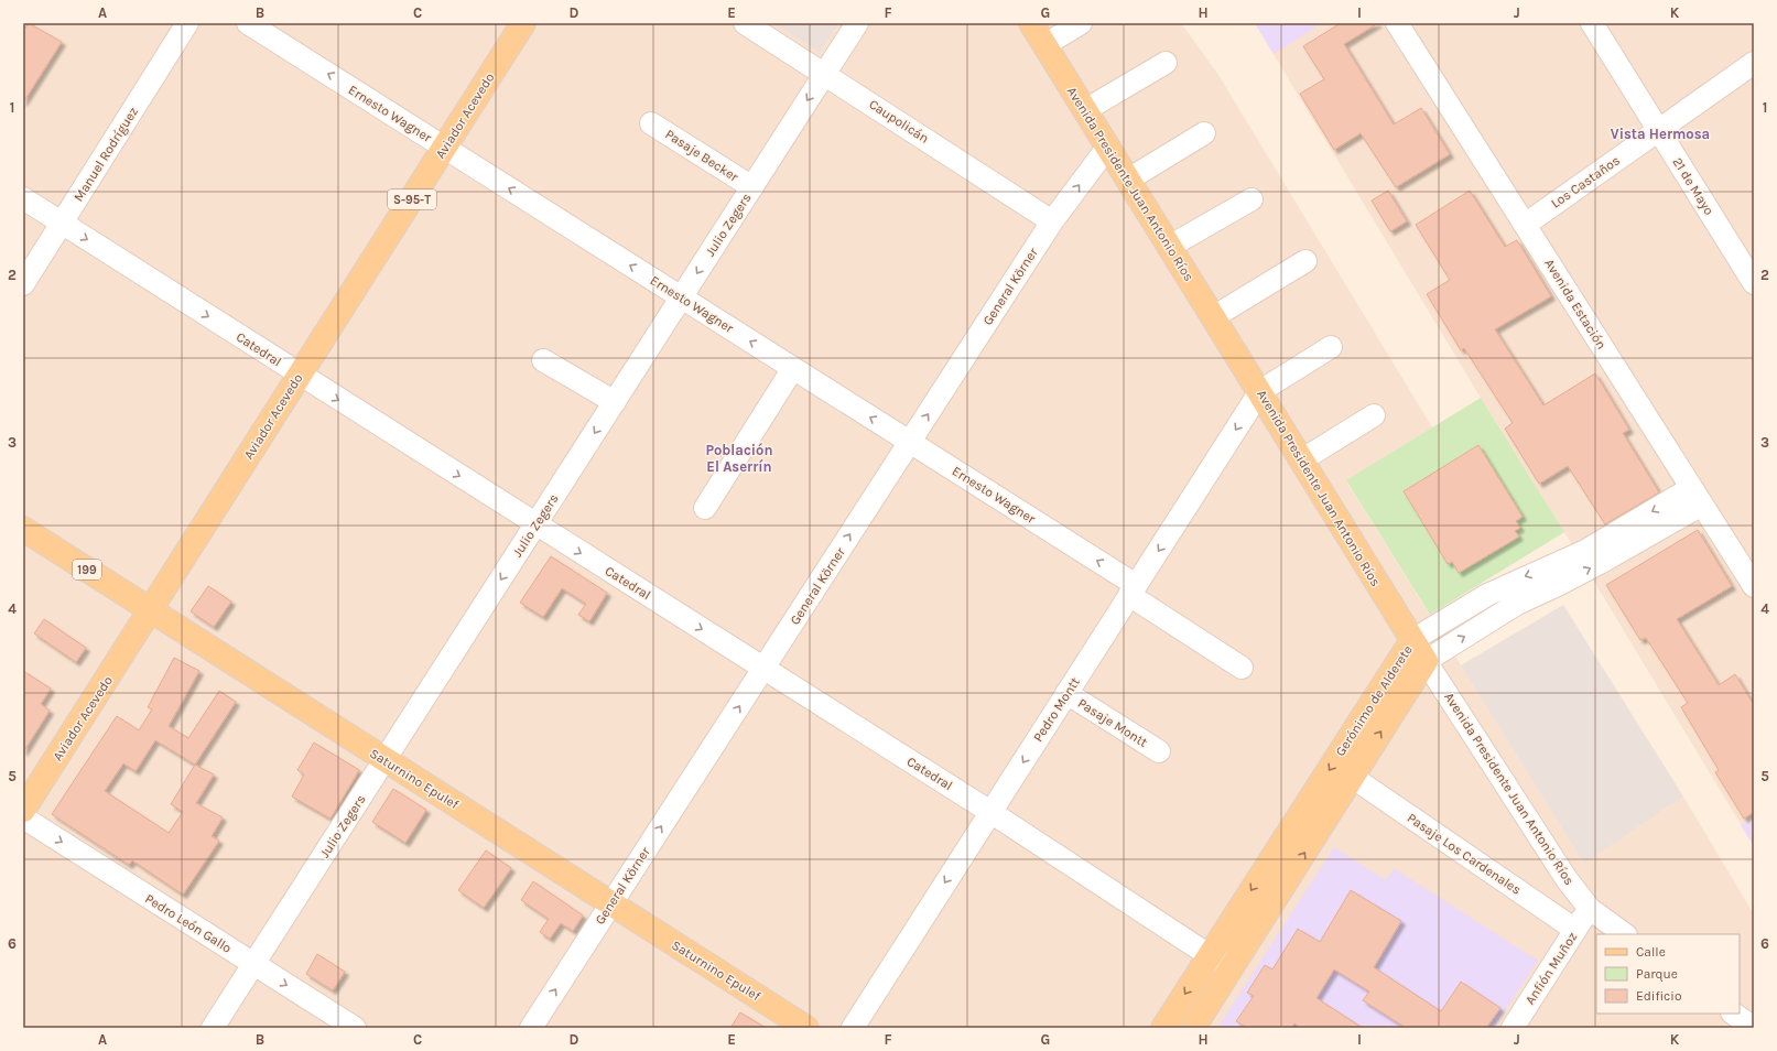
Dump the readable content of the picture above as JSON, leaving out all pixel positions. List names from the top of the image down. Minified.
{"streets":{"main road":["Aviador Acevedo","Avenida Presidente Juan Antonio Ríos","S-95-T","199","Gerónimo de Alderete","Saturnino Epulef"],"street":["Ernesto Wagner","Caupolicán","Manuel Rodríguez","Pasaje Becker","Los Castaños","21 de Mayo","Julio Zegers","General Körner","Avenida Estación","Catedral","Pedro Montt","Pasaje Montt","Pasaje Los Cardenales","Pedro León Gallo","Anfión Muñoz"]},"crossings":[["Ernesto Wagner","Aviador Acevedo"],["Ernesto Wagner","Julio Zegers"],["Ernesto Wagner","General Körner"],["Ernesto Wagner","Pedro Montt"],["Aviador Acevedo","Catedral"],["Aviador Acevedo","Saturnino Epulef"],["Caupolicán","Julio Zegers"],["Caupolicán","General Körner"],["Manuel Rodríguez","Catedral"],["Pasaje Becker","Julio Zegers"],["Los Castaños","21 de Mayo"],["Los Castaños","Avenida Estación"],["Avenida Presidente Juan Antonio Ríos","General Körner"],["Avenida Presidente Juan Antonio Ríos","Gerónimo de Alderete"],["Avenida Presidente Juan Antonio Ríos","Pedro Montt"],["Avenida Presidente Juan Antonio Ríos","Anfión Muñoz"],["Julio Zegers","Catedral"],["Julio Zegers","Saturnino Epulef"],["Julio Zegers","Pedro León Gallo"],["General Körner","Catedral"],["General Körner","Saturnino Epulef"],["Avenida Estación","Gerónimo de Alderete"],["Catedral","Gerónimo de Alderete"],["Catedral","Pedro Montt"],["Gerónimo de Alderete","Pasaje Los Cardenales"],["Pedro Montt","Pasaje Montt"],["Pasaje Los Cardenales","Anfión Muñoz"]],"one_way":["Ernesto Wagner","Julio Zegers","General Körner","Catedral","Pedro Montt","Pedro León Gallo"],"districts":["Vista Hermosa","Población El Aserrín"],"legend":["Calle","Parque","Edificio"],"grid":{"columns":["A","B","C","D","E","F","G","H","I","J","K"],"rows":["1","2","3","4","5","6"]}}
